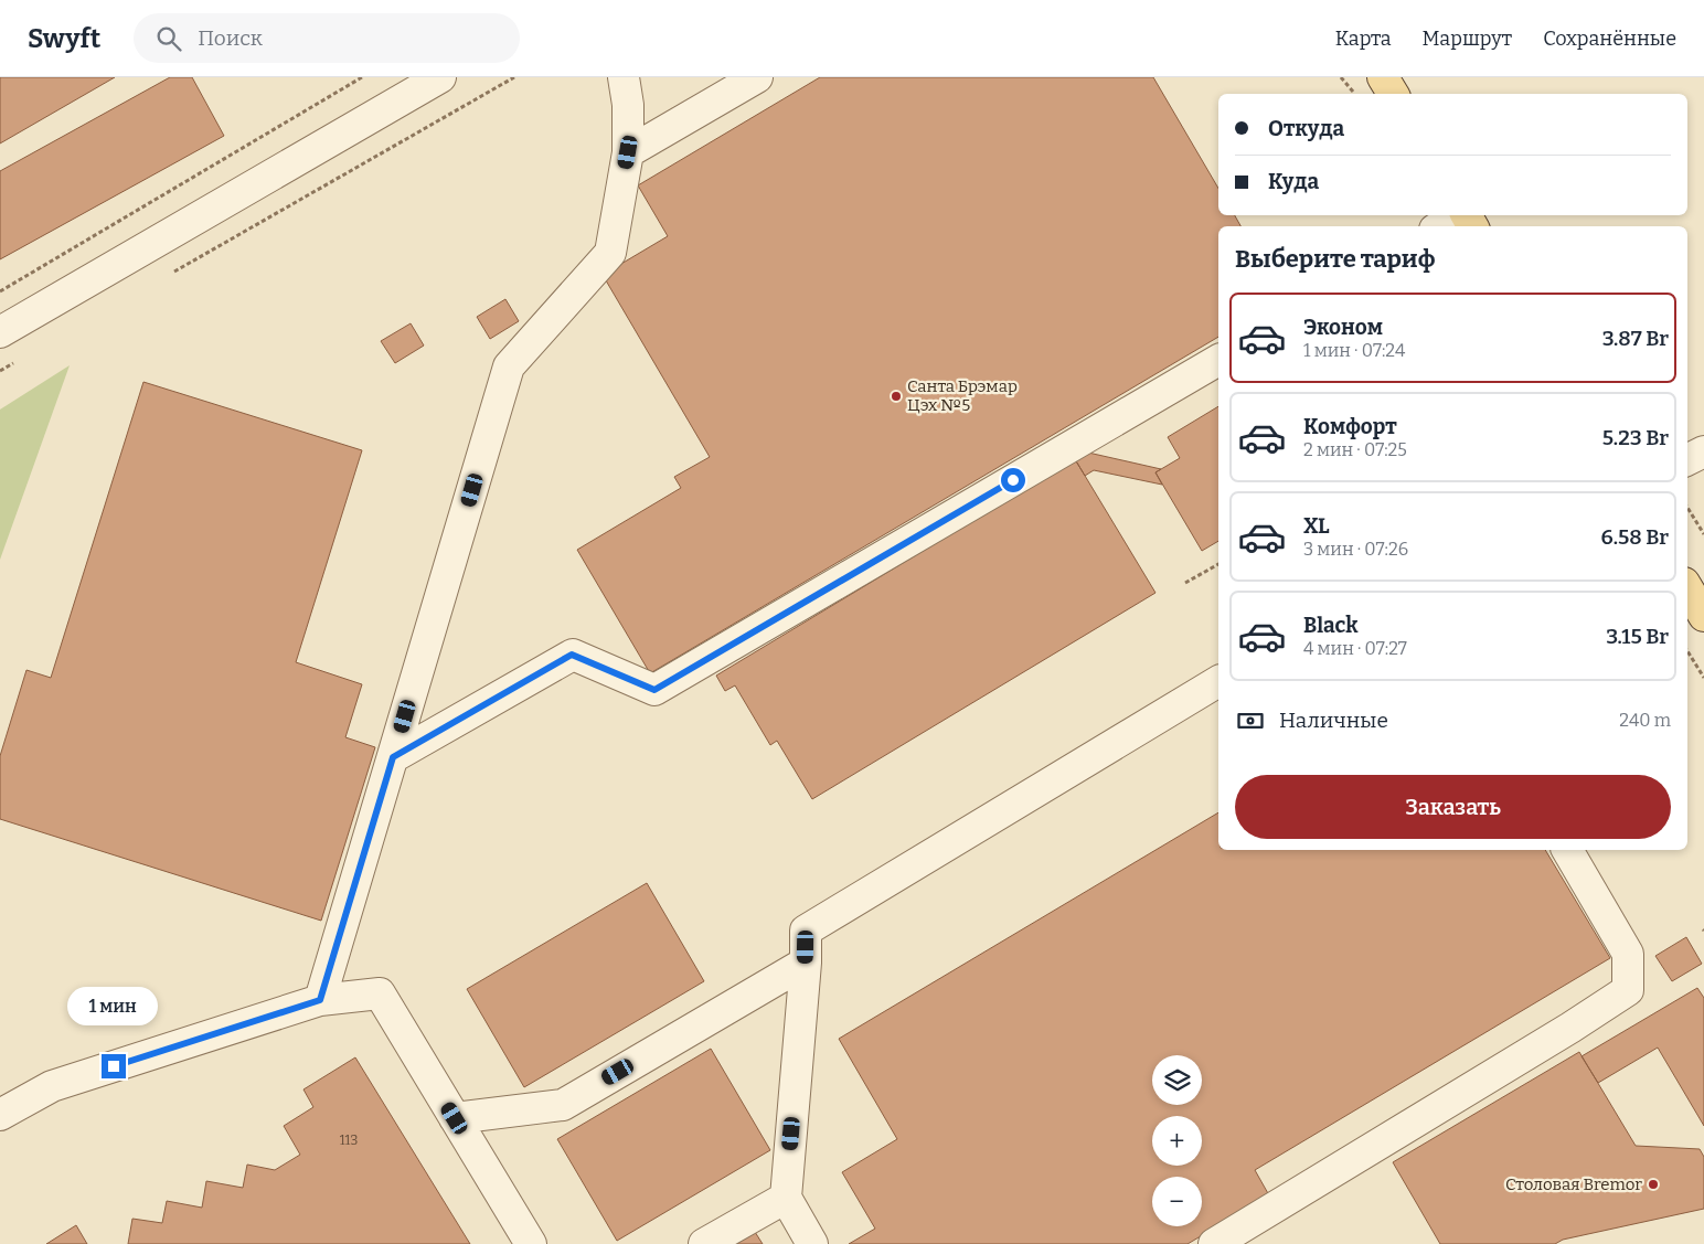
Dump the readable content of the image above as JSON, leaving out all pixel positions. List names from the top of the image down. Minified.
{"places":["Санта Брэмар Цэх №5","Столовая Bremor"],"house_numbers":["113"],"page":{"header":"Swyft","search":"Поиск","nav":["Карта","Маршрут","Сохранённые"],"banner":["Откуда","Куда"],"heading":"Выберите тариф","list":[{"name":"Эконом","note":"1 мин · 07:24","value":"3.87 Br"},{"name":"Комфорт","note":"2 мин · 07:25","value":"5.23 Br"},{"name":"XL","note":"3 мин · 07:26","value":"6.58 Br"},{"name":"Black","note":"4 мин · 07:27","value":"3.15 Br"}],"pay":["Наличные","240 m"],"buttons":"Заказать","bubble":"1 мин","map_buttons":["+","−"]}}
